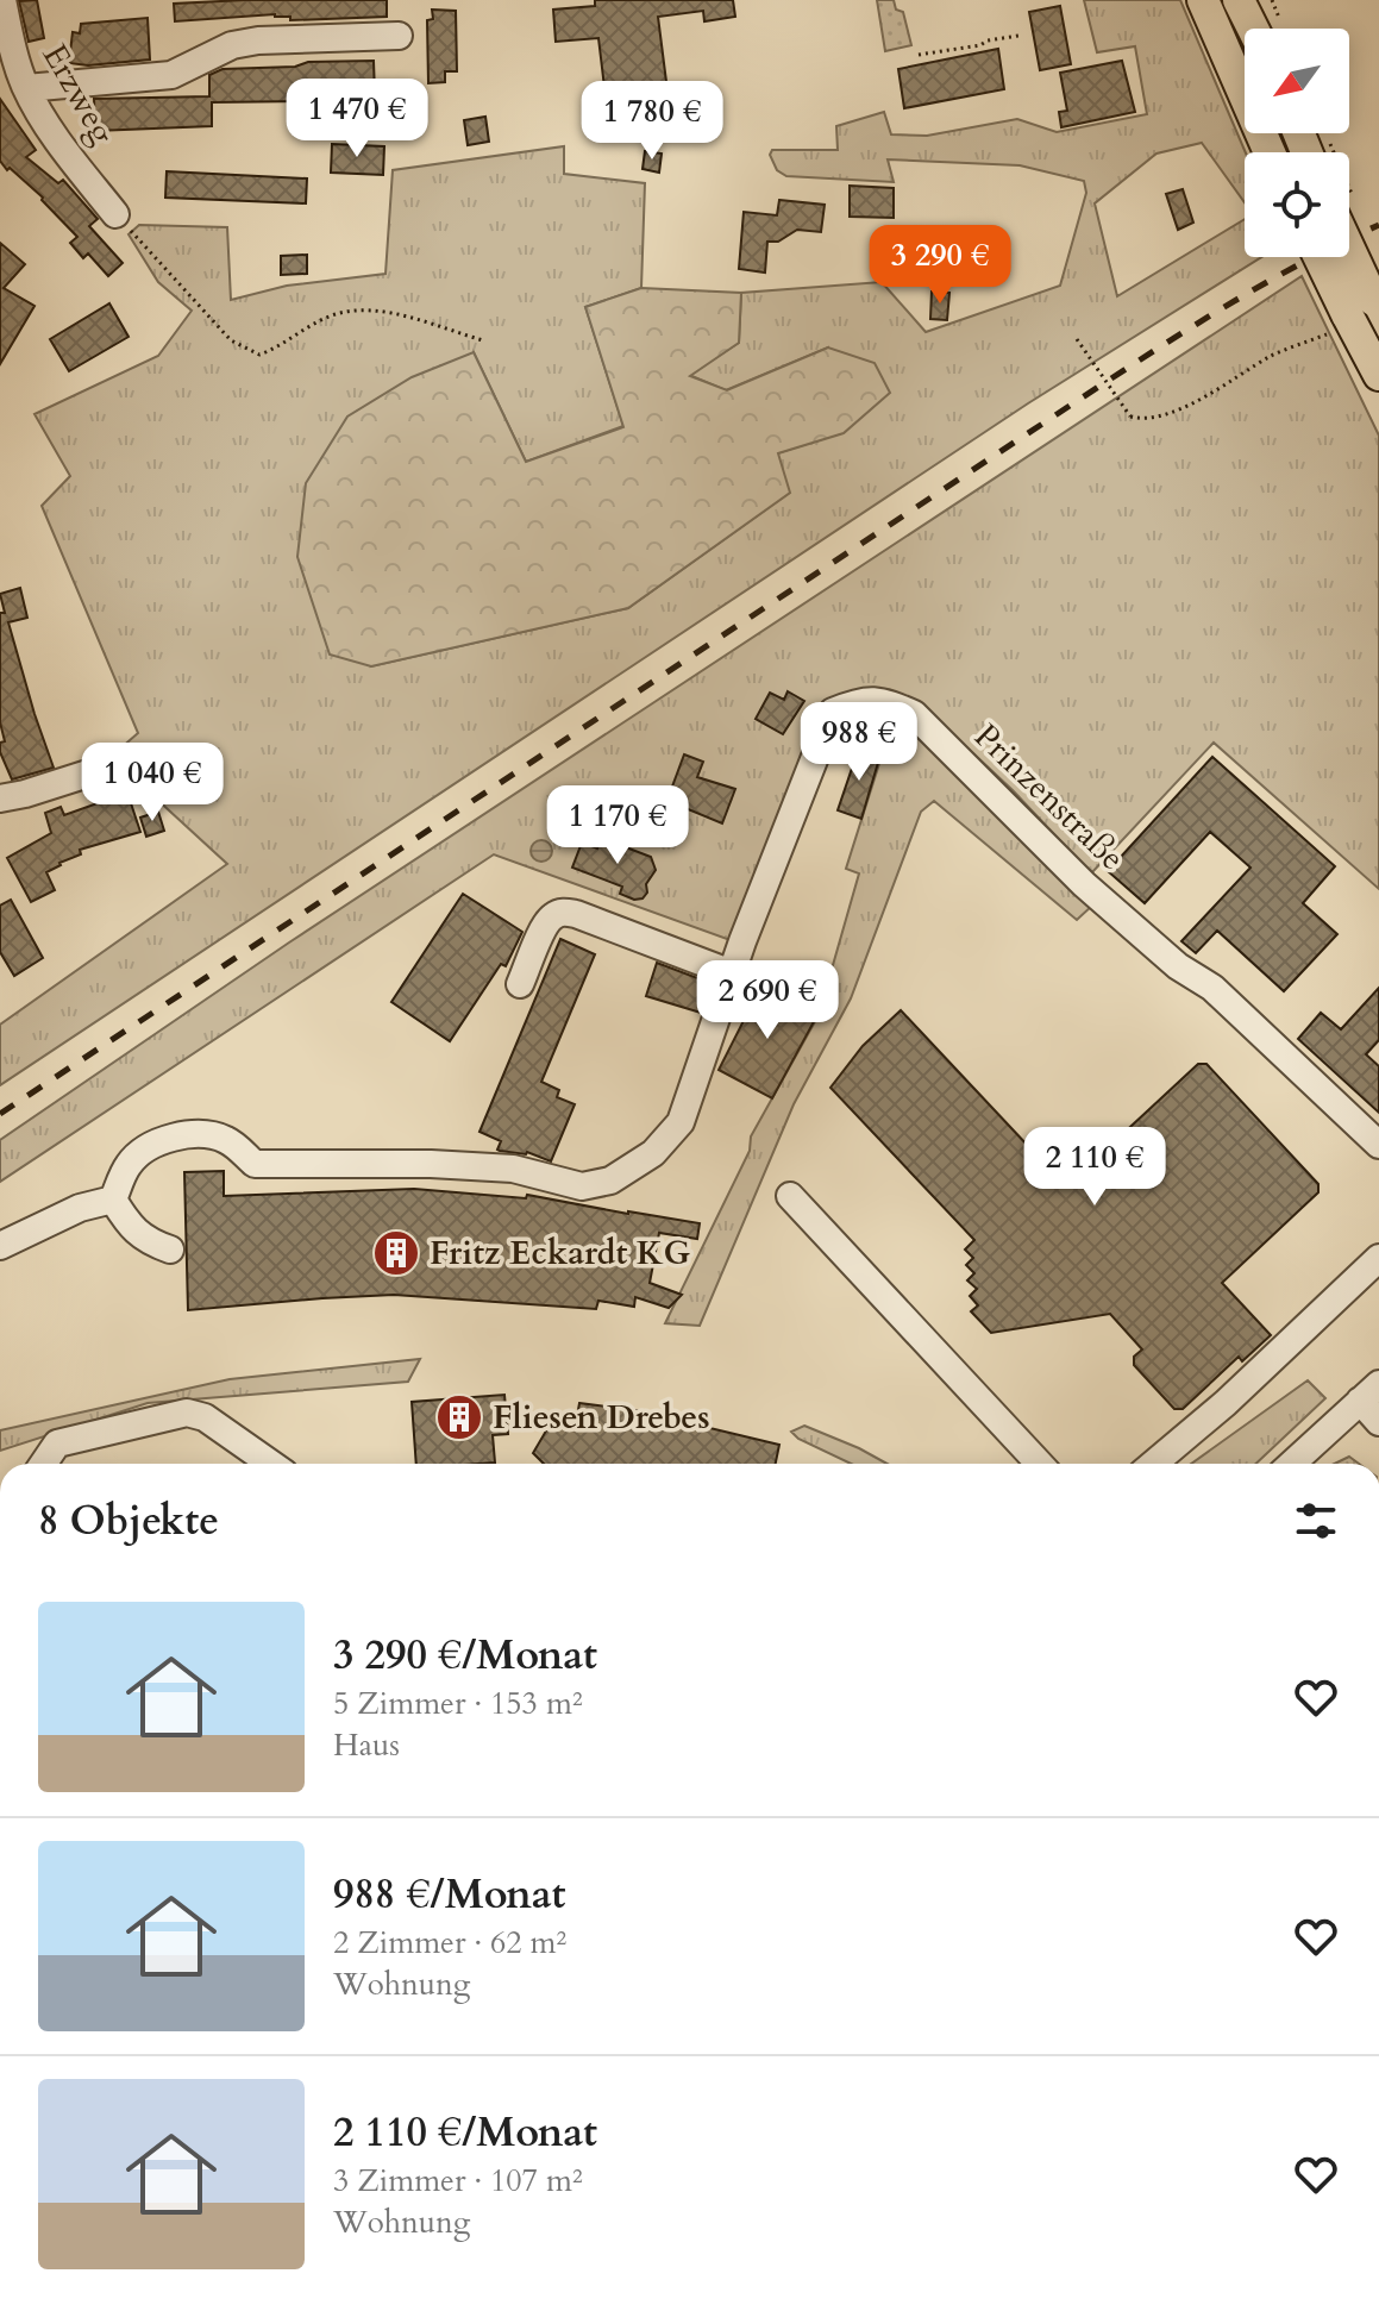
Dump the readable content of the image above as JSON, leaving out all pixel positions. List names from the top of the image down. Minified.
{"streets":{"street":["Erzweg","Prinzenstraße"]},"places":{"building":["Fritz Eckardt KG","Fliesen Drebes"]},"north":"bottom left","page":{"price":["1 470 €","1 780 €","3 290 €","988 €","1 040 €","1 170 €","2 690 €","2 110 €"],"heading":"8 Objekte","list":[{"name":"3 290 €/Monat","note":"5 Zimmer · 153 m² · Haus"},{"name":"988 €/Monat","note":"2 Zimmer · 62 m² · Wohnung"},{"name":"2 110 €/Monat","note":"3 Zimmer · 107 m² · Wohnung"}]}}
